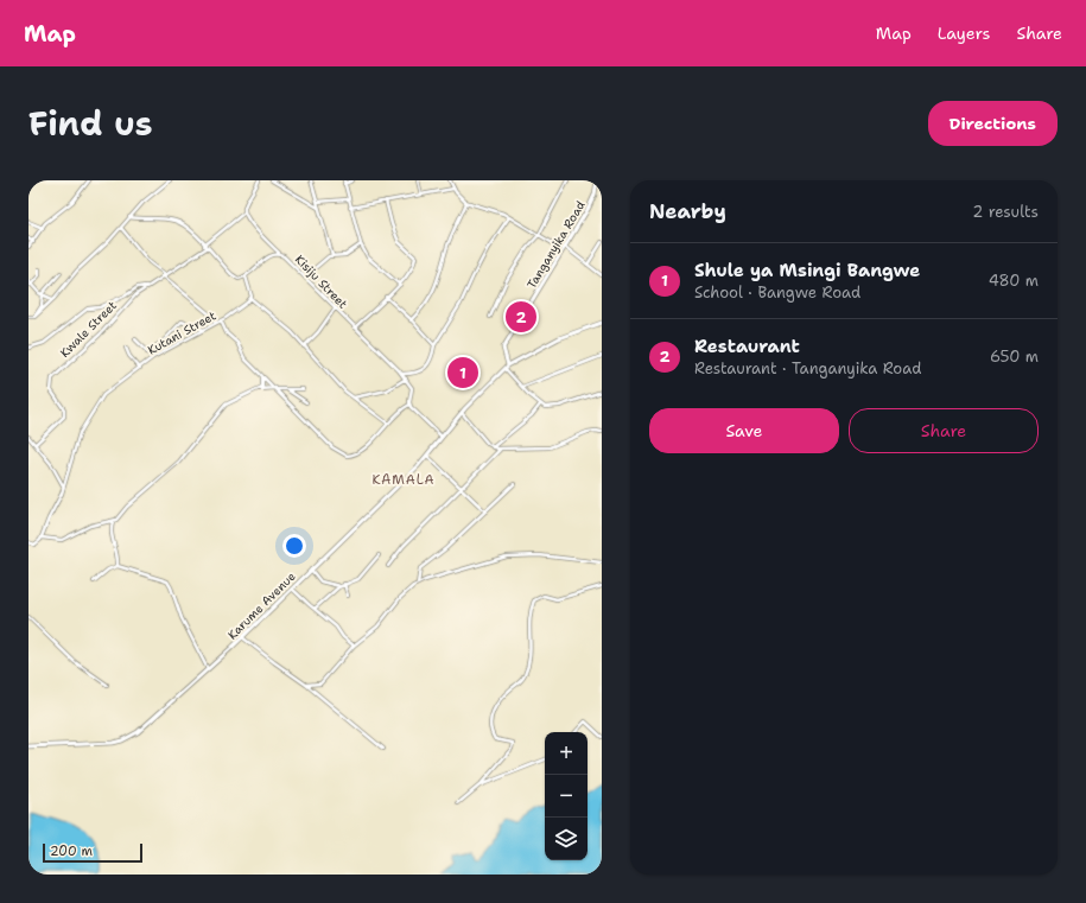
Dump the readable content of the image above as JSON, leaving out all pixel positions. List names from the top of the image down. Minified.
{"streets":{"street":["Tanganyika Road","Kisiju Street","Kwale Street","Kutani Street","Karume Avenue"]},"crossings":[["Tanganyika Road","Karume Avenue"]],"districts":["KAMALA"],"scale_bar":"200 m","page":{"header":"Map","nav":["Map","Layers","Share"],"title":"Find us","buttons":["Directions",["Save","Share"]],"heading":["Nearby","2 results"],"list":[{"mark":"1","name":"Shule ya Msingi Bangwe","note":"School · Bangwe Road","value":"480 m"},{"mark":"2","name":"Restaurant","note":"Restaurant · Tanganyika Road","value":"650 m"}],"pins":["2","1"],"map_buttons":["+","−"],"scale":"200 m"}}
